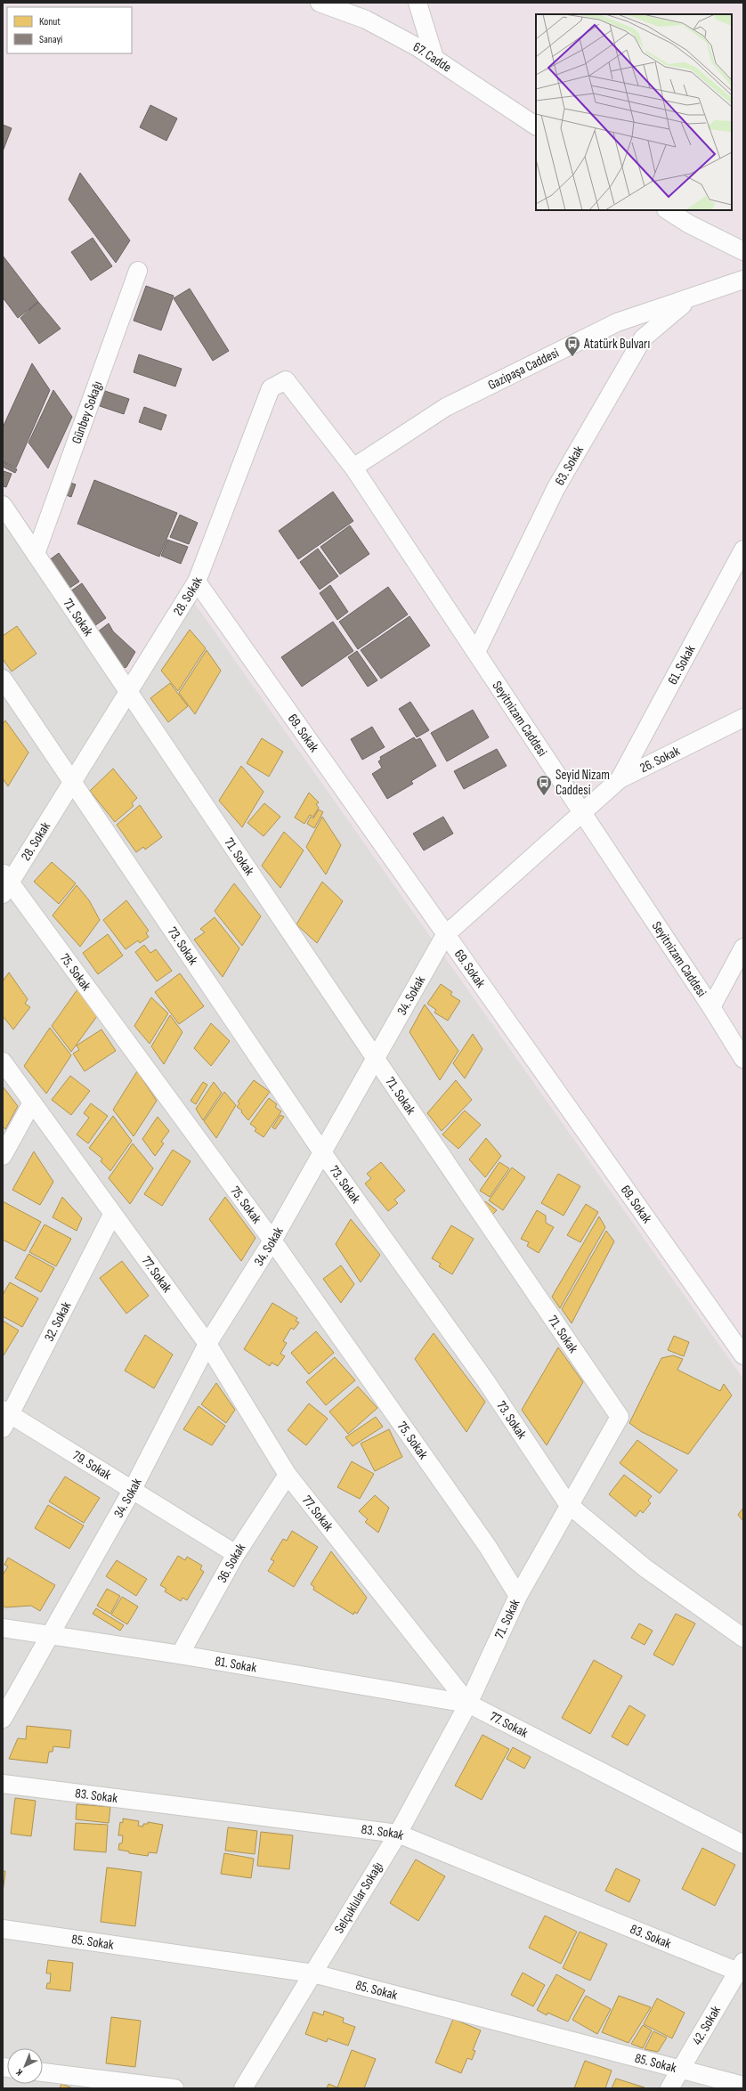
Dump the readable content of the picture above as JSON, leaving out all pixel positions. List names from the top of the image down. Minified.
{"streets":{"street":["67. Cadde","Gazipaşa Caddesi","Günbey Sokağı","63. Sokak","28. Sokak","71. Sokak","61. Sokak","Seyitnizam Caddesi","69. Sokak","26. Sokak","73. Sokak","75. Sokak","34. Sokak","77. Sokak","32. Sokak","79. Sokak","36. Sokak","81. Sokak","83. Sokak","Selçuklular Sokağı","85. Sokak","42. Sokak"]},"crossings":[["Gazipaşa Caddesi","63. Sokak"],["Gazipaşa Caddesi","28. Sokak"],["Gazipaşa Caddesi","Seyitnizam Caddesi"],["Günbey Sokağı","71. Sokak"],["63. Sokak","Seyitnizam Caddesi"],["28. Sokak","71. Sokak"],["28. Sokak","Seyitnizam Caddesi"],["28. Sokak","69. Sokak"],["28. Sokak","73. Sokak"],["28. Sokak","75. Sokak"],["71. Sokak","73. Sokak"],["71. Sokak","75. Sokak"],["71. Sokak","34. Sokak"],["71. Sokak","77. Sokak"],["71. Sokak","81. Sokak"],["71. Sokak","Selçuklular Sokağı"],["61. Sokak","26. Sokak"],["Seyitnizam Caddesi","26. Sokak"],["Seyitnizam Caddesi","34. Sokak"],["69. Sokak","34. Sokak"],["26. Sokak","34. Sokak"],["73. Sokak","34. Sokak"],["75. Sokak","34. Sokak"],["34. Sokak","77. Sokak"],["34. Sokak","79. Sokak"],["34. Sokak","81. Sokak"],["77. Sokak","32. Sokak"],["77. Sokak","36. Sokak"],["77. Sokak","81. Sokak"],["77. Sokak","Selçuklular Sokağı"],["32. Sokak","79. Sokak"],["79. Sokak","36. Sokak"],["36. Sokak","81. Sokak"],["81. Sokak","Selçuklular Sokağı"],["83. Sokak","Selçuklular Sokağı"],["83. Sokak","42. Sokak"],["Selçuklular Sokağı","85. Sokak"],["85. Sokak","42. Sokak"]],"places":{"bus stop":["Atatürk Bulvarı","Seyid Nizam Caddesi"]},"legend":["Konut","Sanayi"],"north":"bottom left"}
